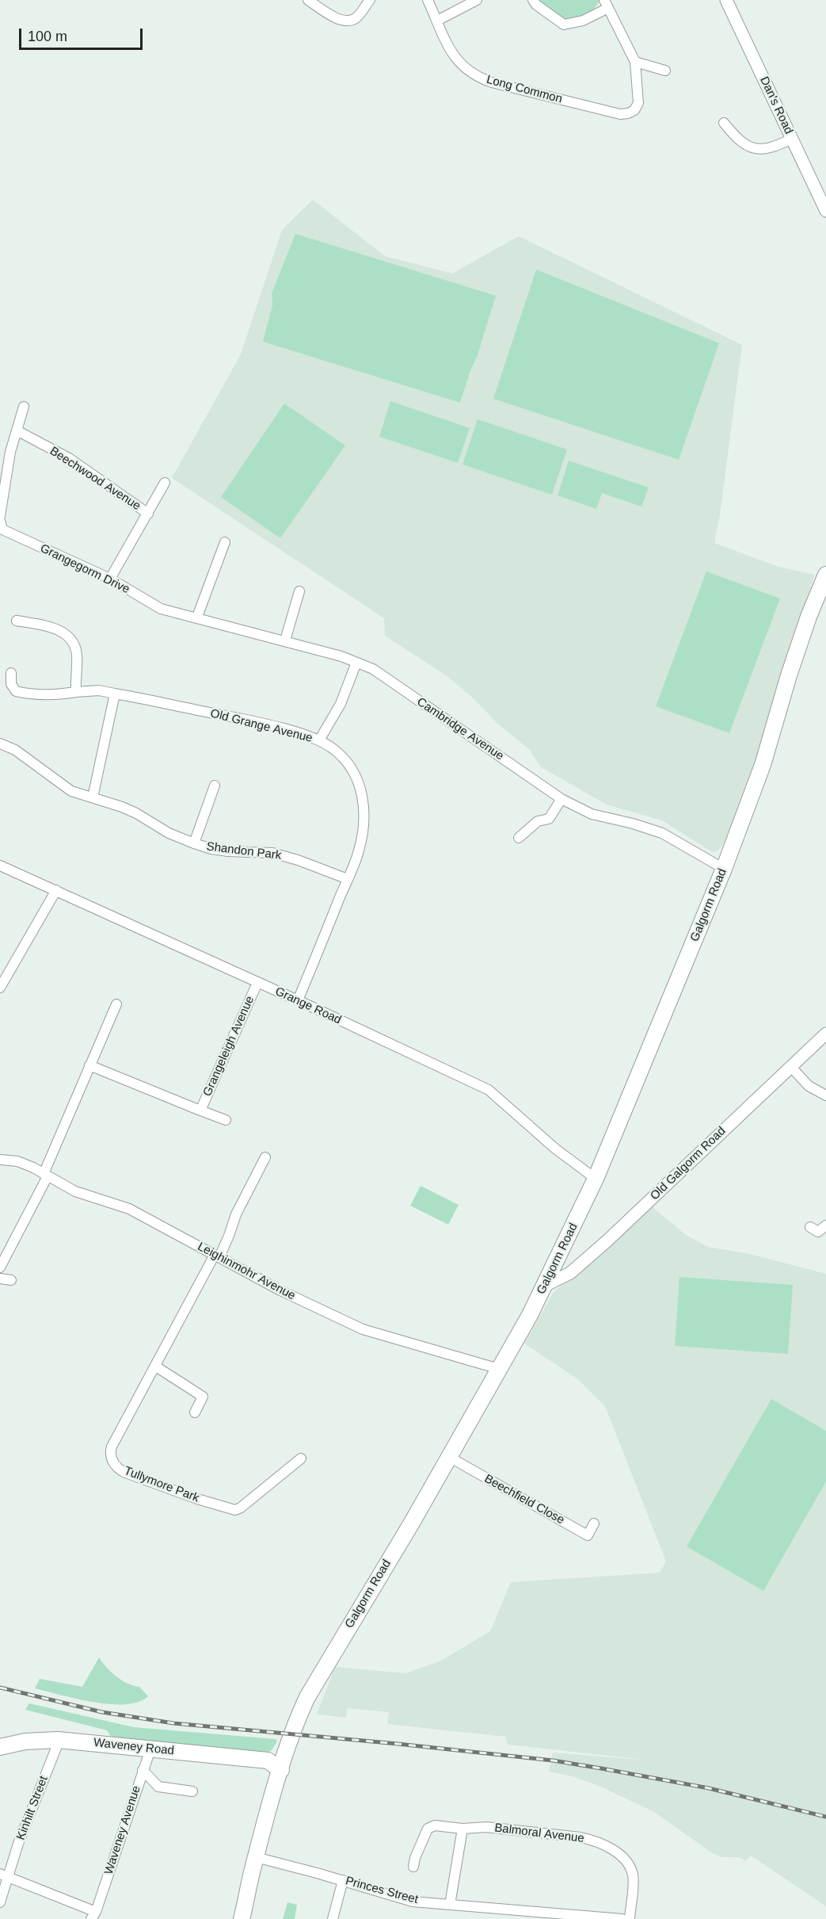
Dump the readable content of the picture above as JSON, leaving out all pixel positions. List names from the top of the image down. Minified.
{"streets":{"main road":["Galgorm Road","Waveney Road"],"street":["Long Common","Dan's Road","Beechwood Avenue","Grangegorm Drive","Old Grange Avenue","Cambridge Avenue","Shandon Park","Grange Road","Grangeleigh Avenue","Old Galgorm Road","Leighinmohr Avenue","Tullymore Park","Beechfield Close","Kinhilt Street","Waveney Avenue","Balmoral Avenue","Princes Street"]},"crossings":[["Beechwood Avenue","Grangegorm Drive"],["Grangegorm Drive","Cambridge Avenue"],["Old Grange Avenue","Shandon Park"],["Old Grange Avenue","Grange Road"],["Cambridge Avenue","Galgorm Road"],["Galgorm Road","Grange Road"],["Galgorm Road","Old Galgorm Road"],["Galgorm Road","Leighinmohr Avenue"],["Galgorm Road","Beechfield Close"],["Galgorm Road","Waveney Road"],["Galgorm Road","Princes Street"],["Grange Road","Grangeleigh Avenue"],["Leighinmohr Avenue","Tullymore Park"],["Waveney Road","Kinhilt Street"],["Waveney Road","Waveney Avenue"]],"scale_bar":"100 m"}
